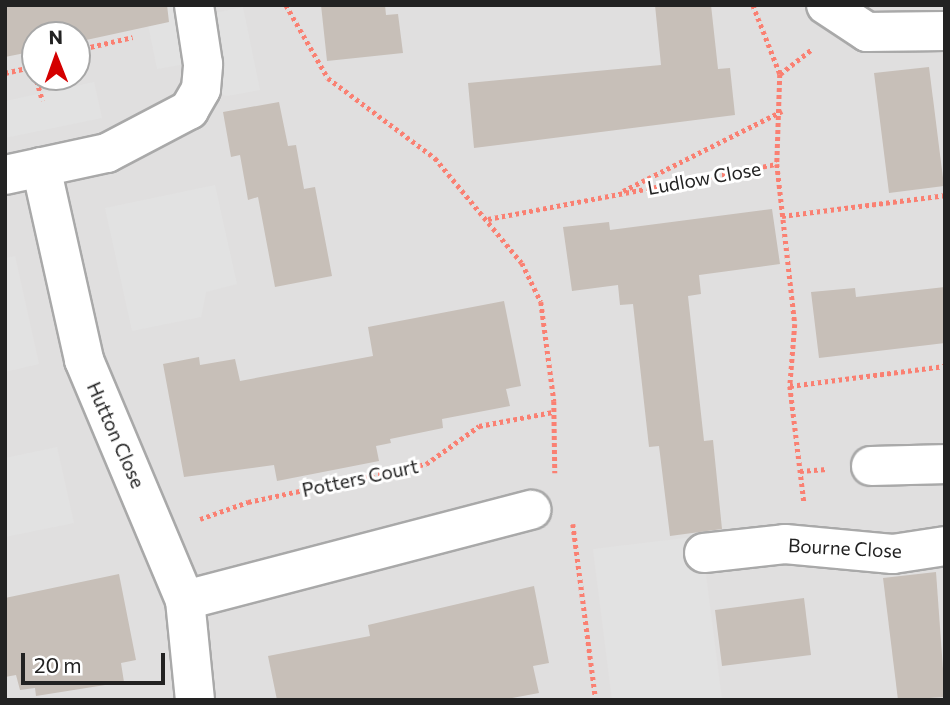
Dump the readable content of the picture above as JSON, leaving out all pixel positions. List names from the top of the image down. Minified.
{"streets":{"street":["Hutton Close","Bourne Close"],"path":["Ludlow Close","Potters Court"]},"crossings":[["Hutton Close","Potters Court"]],"scale_bar":"20 m","north":"top"}
